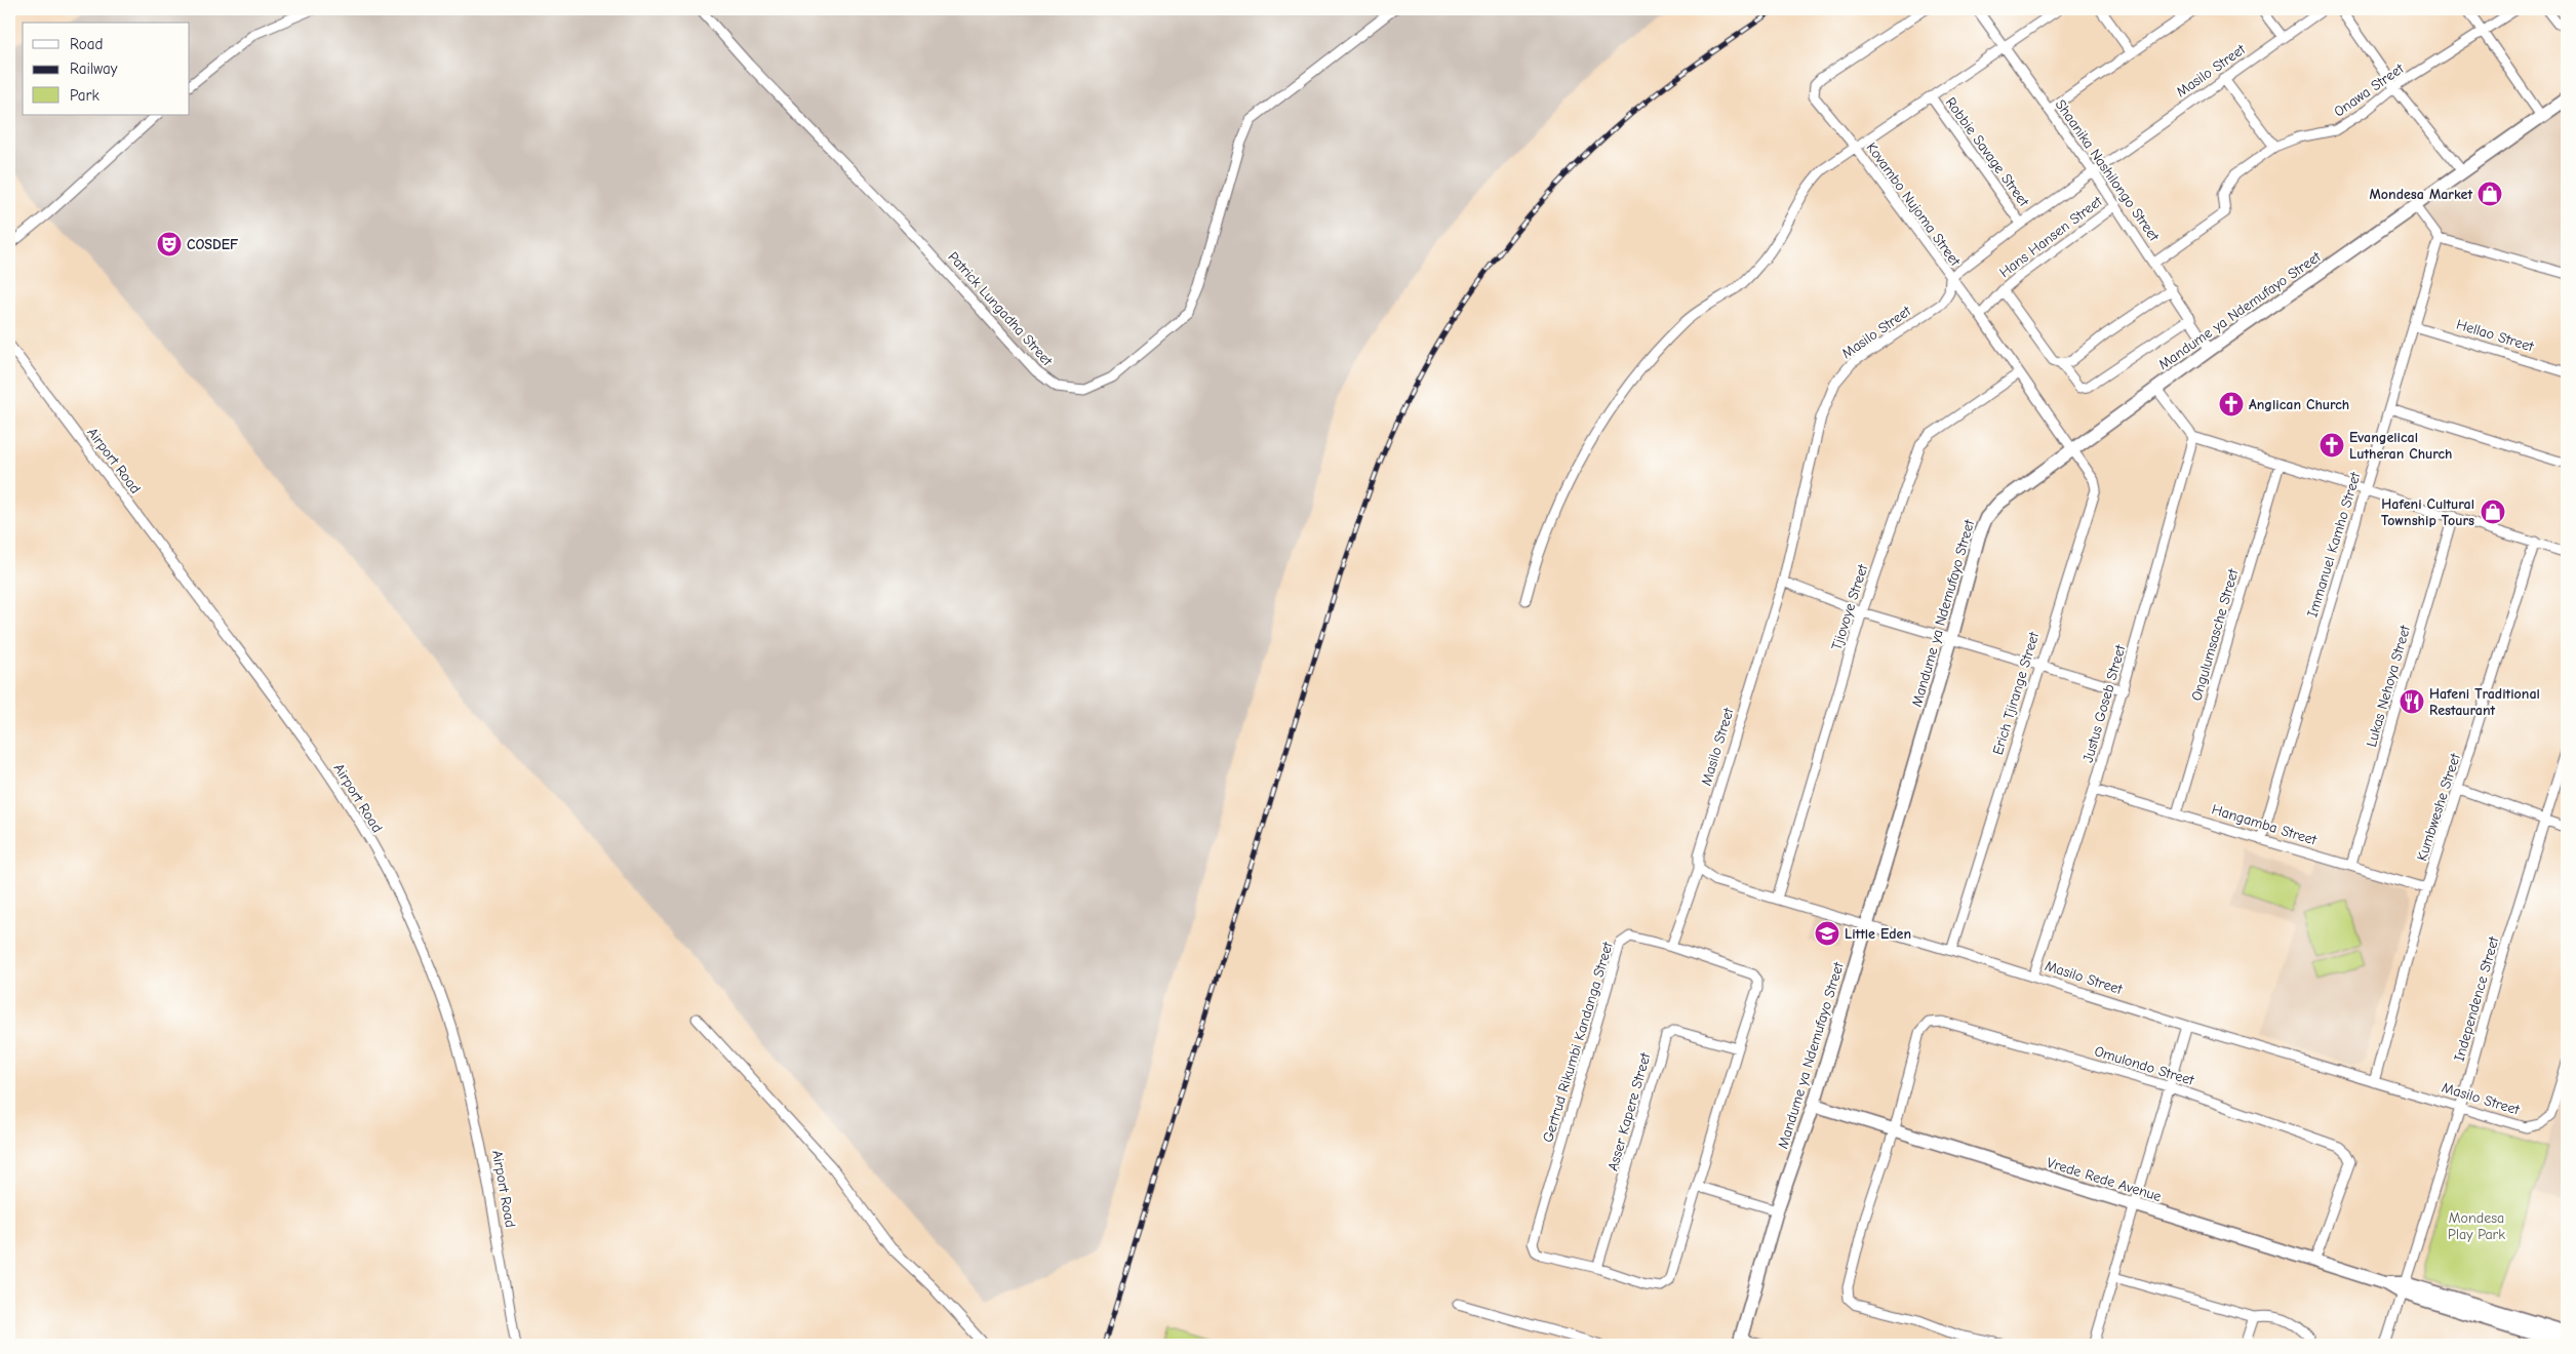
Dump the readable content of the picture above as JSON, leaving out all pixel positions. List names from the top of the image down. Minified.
{"streets":{"street":["Masilo Street","Onawa Street","Robbie Savage Street","Shaanika Nashilongo Street","Kovambo Nujoma Street","Hans Hansen Street","Patrick Lungadha Street","Mandume ya Ndemufayo Street","Hellao Street","Airport Road","Immanuel Kamho Street","Tjiovoye Street","Ongulumsasche Street","Lukas Nehoya Street","Erich Tjirange Street","Justus Goseb Street","Kumbweshe Street","Hangamba Street","Independence Street","Gertrud Rikumbi Kandanga Street","Omulondo Street","Asser Kapere Street","Vrede Rede Avenue"]},"crossings":[["Masilo Street","Robbie Savage Street"],["Masilo Street","Shaanika Nashilongo Street"],["Masilo Street","Kovambo Nujoma Street"],["Masilo Street","Mandume ya Ndemufayo Street"],["Masilo Street","Tjiovoye Street"],["Masilo Street","Erich Tjirange Street"],["Masilo Street","Justus Goseb Street"],["Masilo Street","Kumbweshe Street"],["Masilo Street","Independence Street"],["Onawa Street","Shaanika Nashilongo Street"],["Shaanika Nashilongo Street","Hans Hansen Street"],["Shaanika Nashilongo Street","Mandume ya Ndemufayo Street"],["Kovambo Nujoma Street","Hans Hansen Street"],["Kovambo Nujoma Street","Mandume ya Ndemufayo Street"],["Kovambo Nujoma Street","Tjiovoye Street"],["Kovambo Nujoma Street","Erich Tjirange Street"],["Mandume ya Ndemufayo Street","Erich Tjirange Street"],["Mandume ya Ndemufayo Street","Vrede Rede Avenue"],["Hellao Street","Immanuel Kamho Street"],["Immanuel Kamho Street","Hangamba Street"],["Ongulumsasche Street","Hangamba Street"],["Lukas Nehoya Street","Hangamba Street"],["Justus Goseb Street","Hangamba Street"],["Kumbweshe Street","Hangamba Street"],["Independence Street","Vrede Rede Avenue"],["Gertrud Rikumbi Kandanga Street","Asser Kapere Street"],["Omulondo Street","Vrede Rede Avenue"]],"parks":["Mondesa Play Park"],"places":{"shop":["Mondesa Market","Hafeni Cultural Township Tours"],"theatre":["COSDEF"],"church":["Anglican Church","Evangelical Lutheran Church"],"restaurant":["Hafeni Traditional Restaurant"],"school or university":["Little Eden"]},"legend":["Road","Railway","Park"]}
